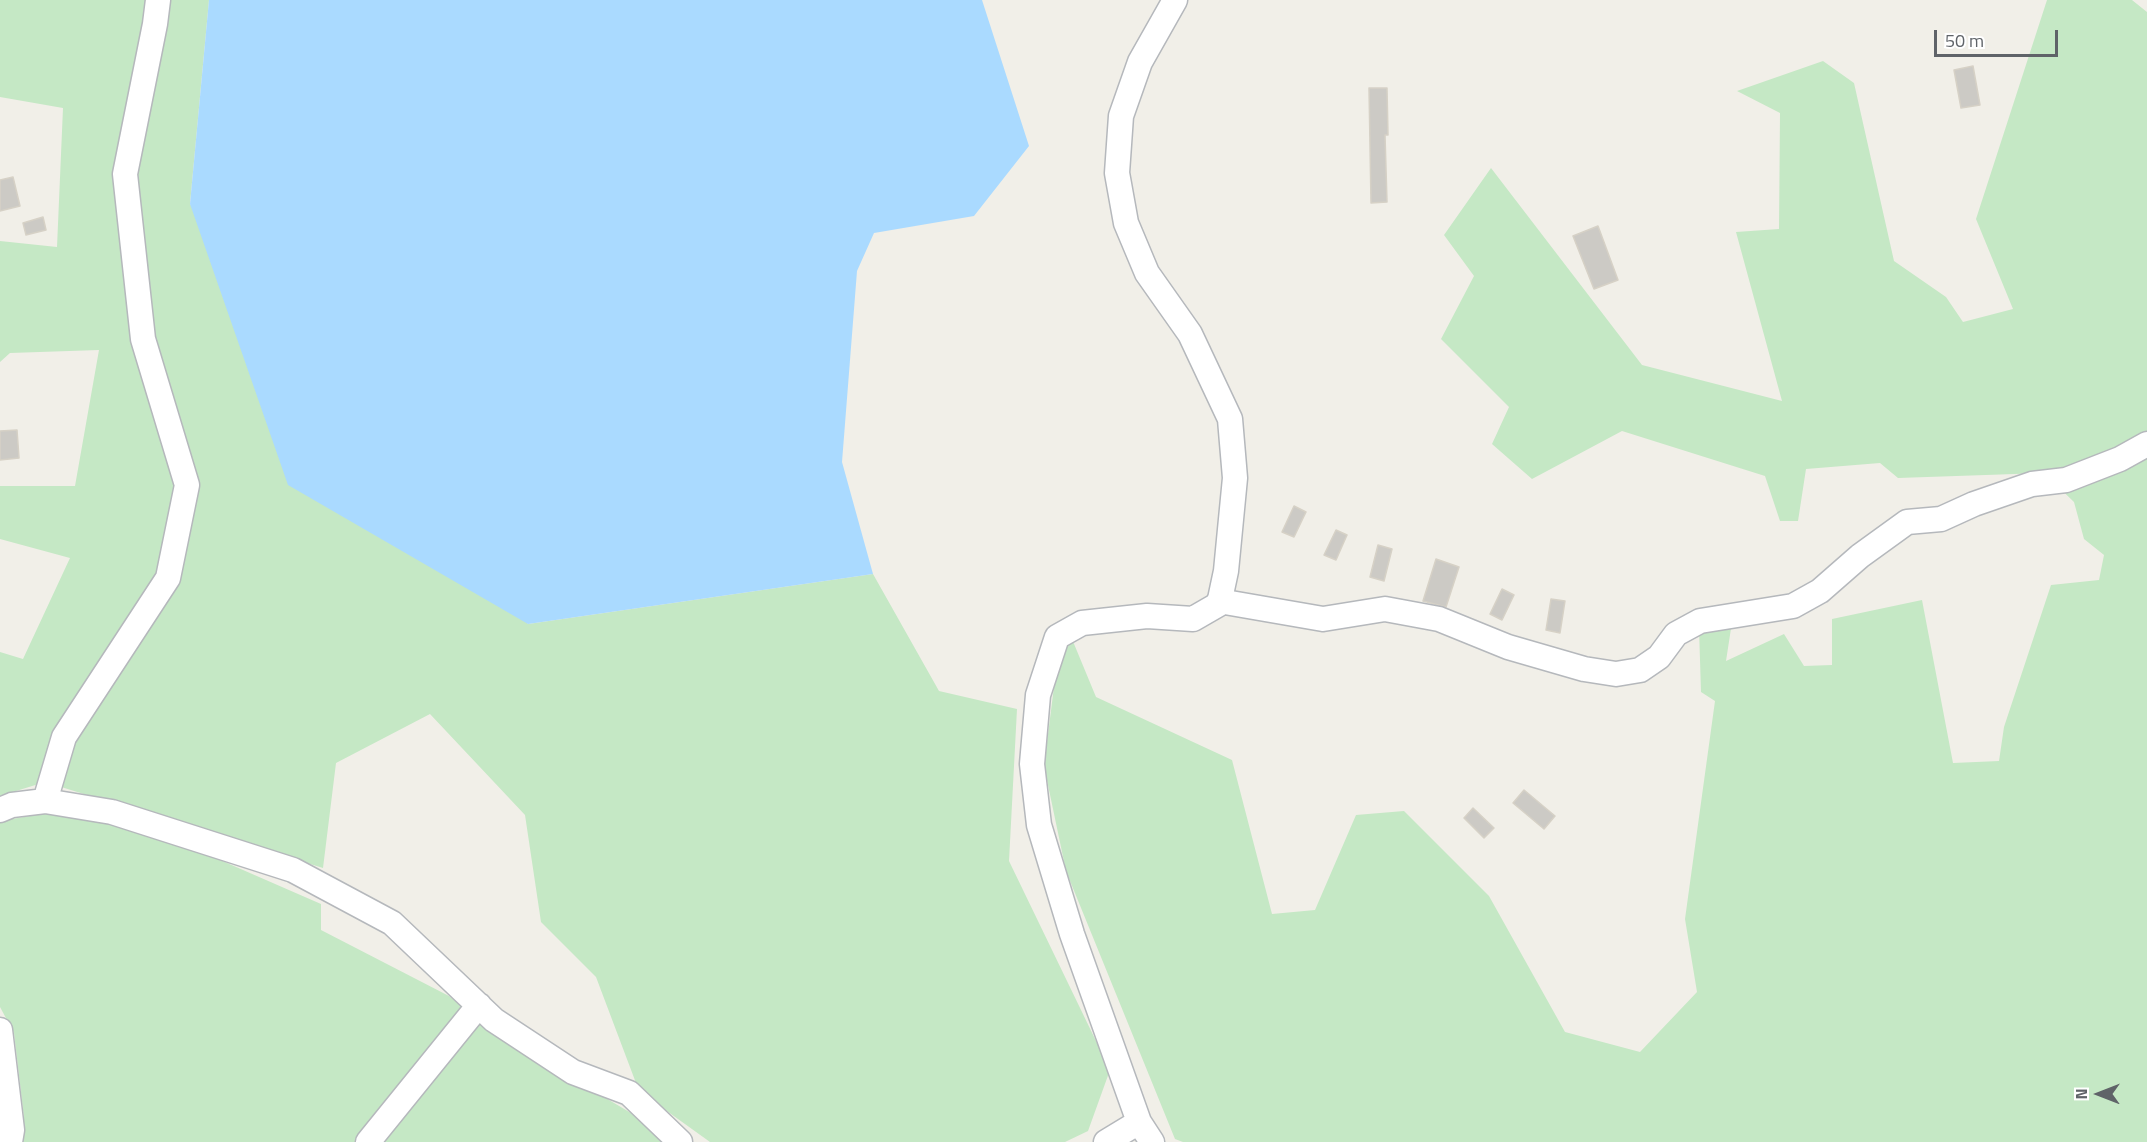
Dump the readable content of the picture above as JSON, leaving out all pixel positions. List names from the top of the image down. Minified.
{"scale_bar":"50 m","north":"left"}
